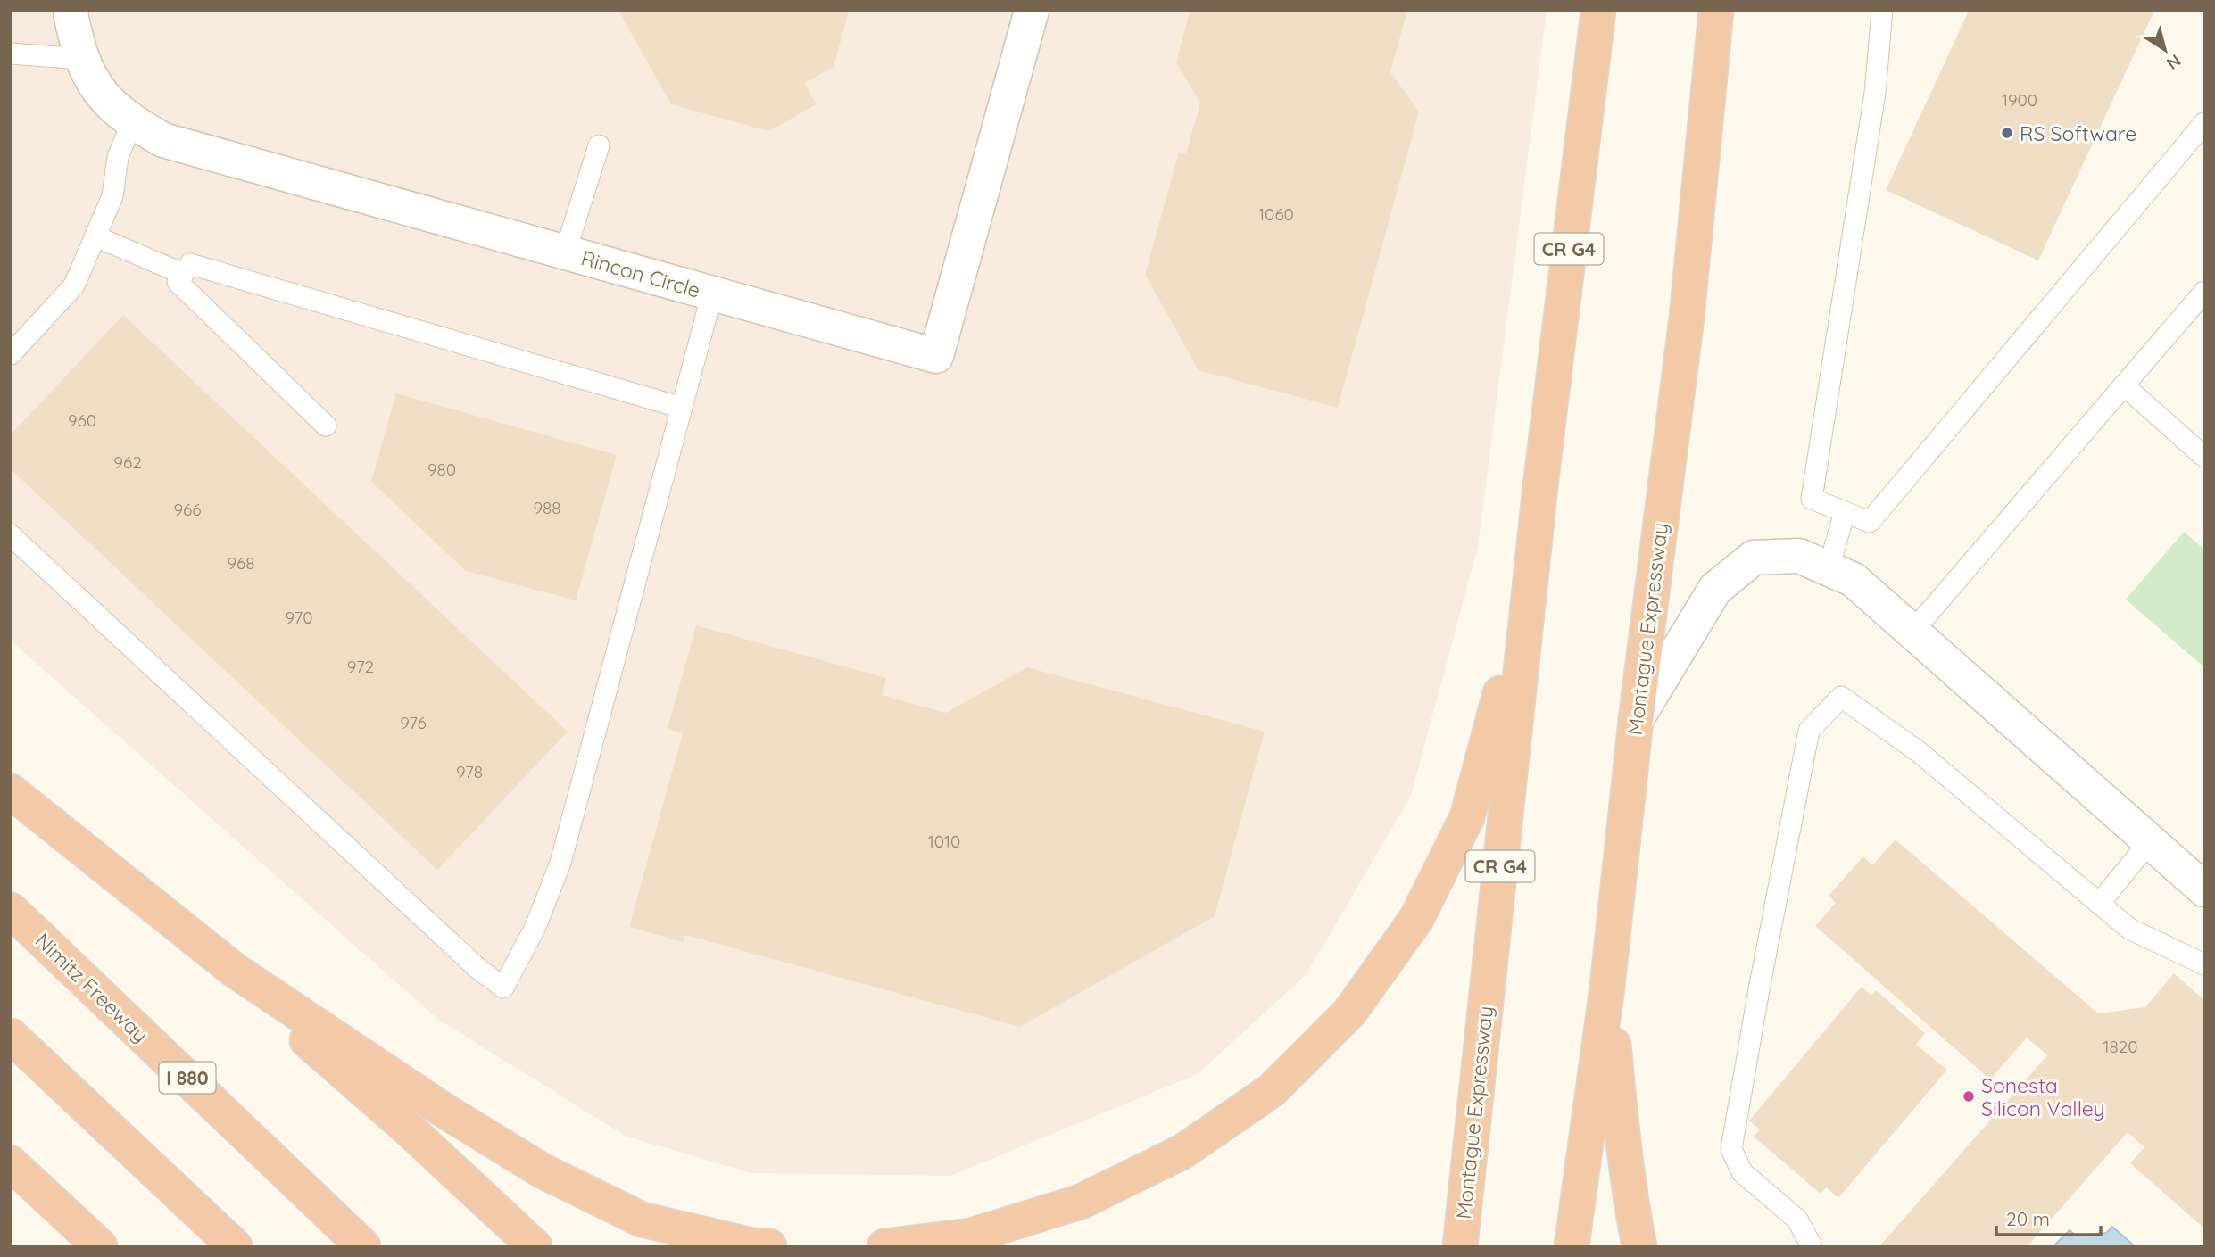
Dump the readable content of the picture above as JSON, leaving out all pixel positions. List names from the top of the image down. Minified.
{"streets":{"highway":["CR G4","Montague Expressway","Nimitz Freeway","I 880"],"street":["Rincon Circle"]},"places":["RS Software","Sonesta Silicon Valley"],"house_numbers":["1900","1060","960","962","980","988","966","968","970","972","976","978","1010","1820"],"scale_bar":"20 m","north":"bottom right"}
